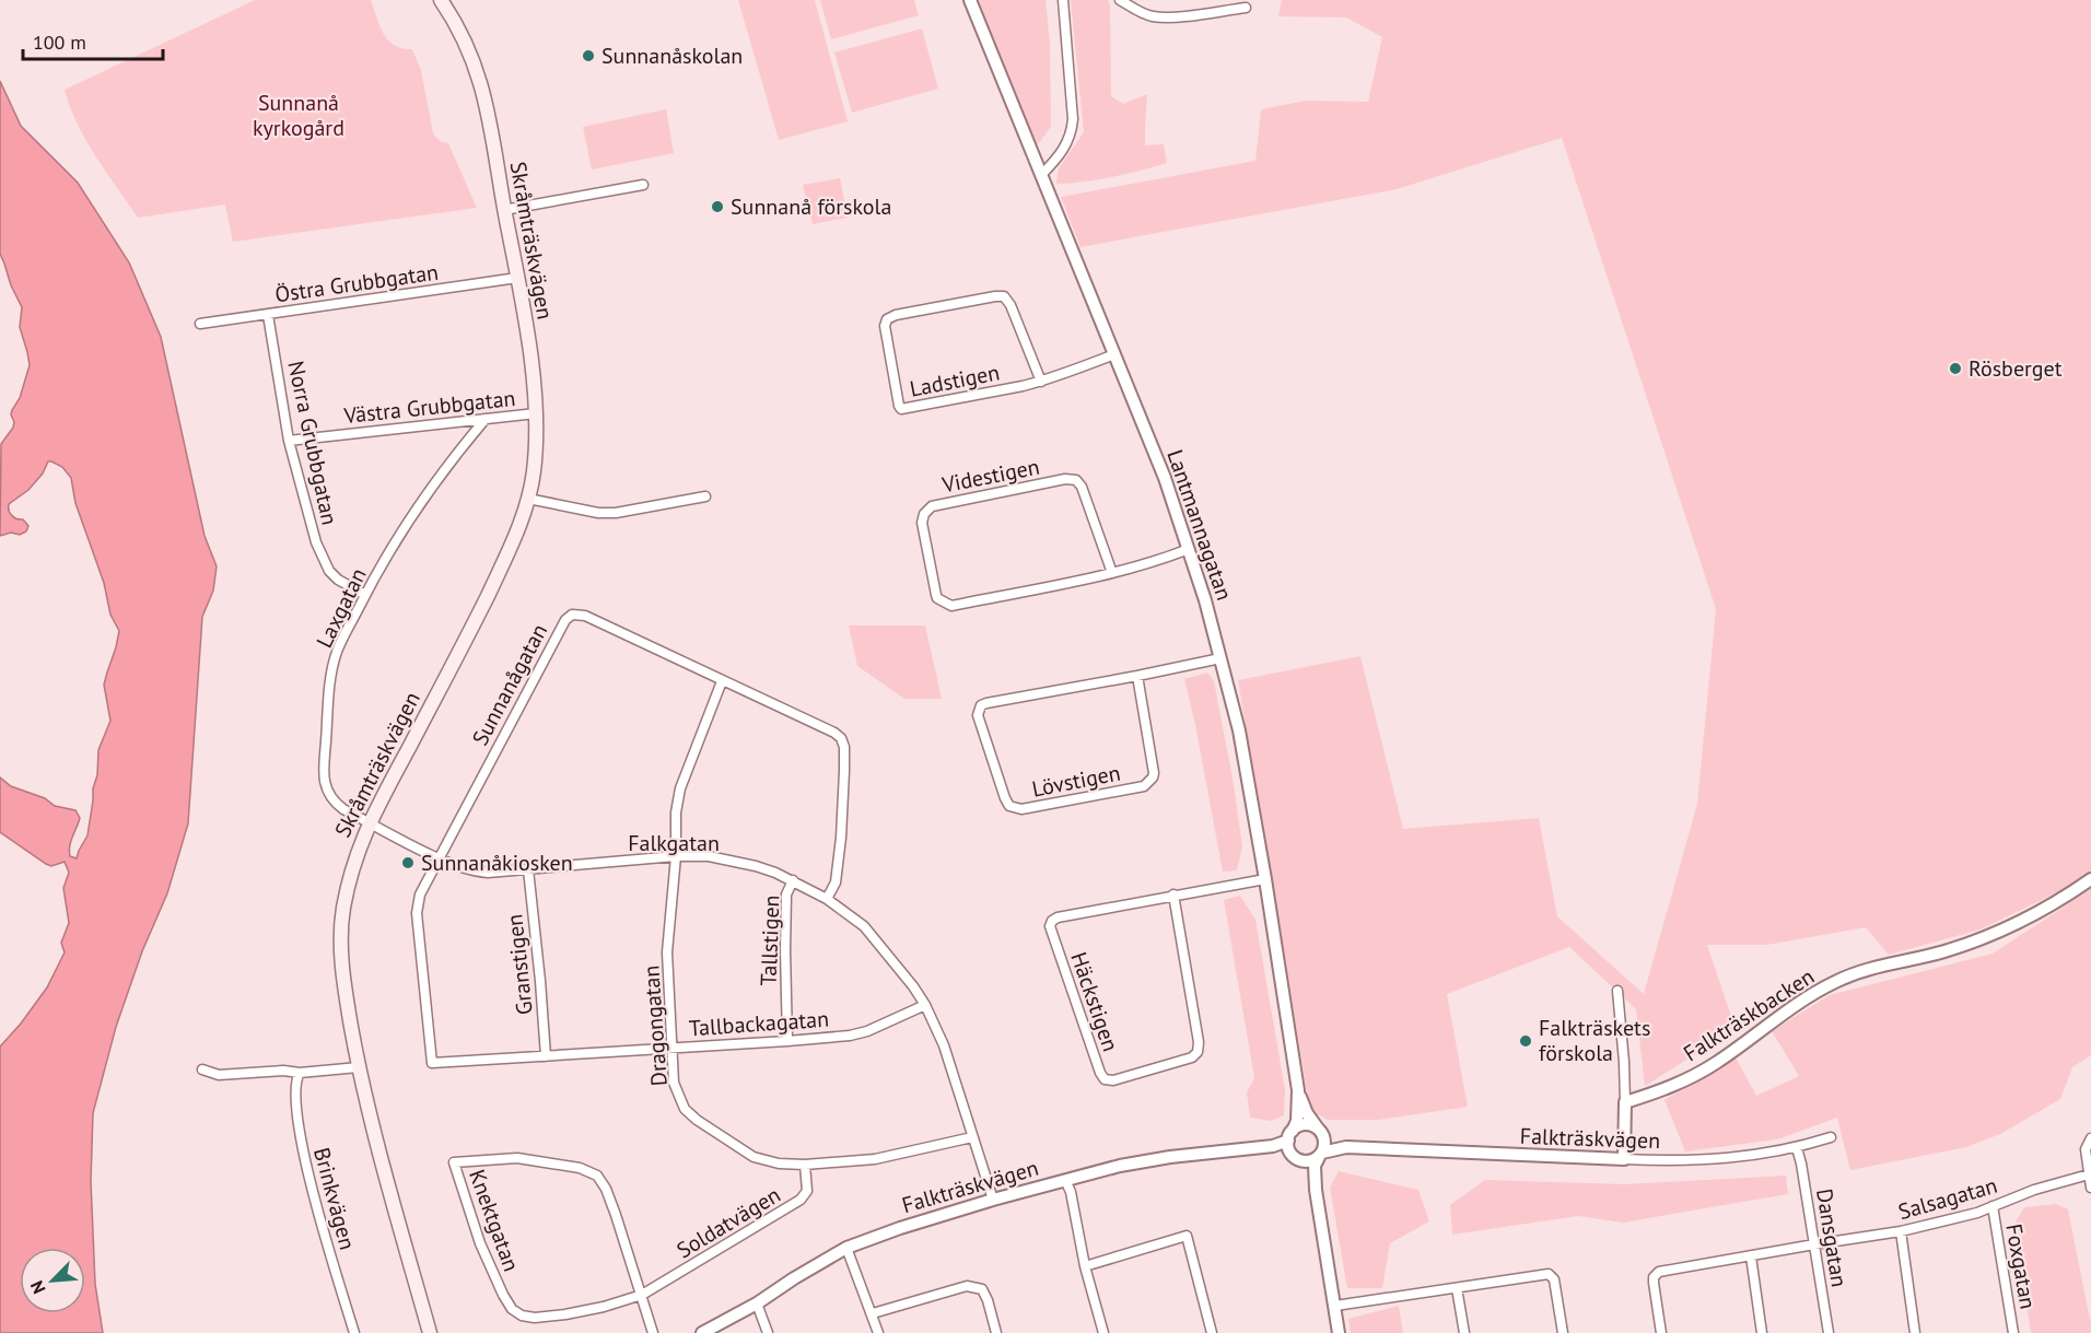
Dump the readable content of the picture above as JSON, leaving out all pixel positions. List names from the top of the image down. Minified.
{"streets":{"main road":["Skråmträskvägen"],"street":["Östra Grubbgatan","Ladstigen","Västra Grubbgatan","Norra Grubbgatan","Videstigen","Lantmannagatan","Laxgatan","Sunnanågatan","Lövstigen","Falkgatan","Tallstigen","Granstigen","Häckstigen","Falkträskbacken","Tallbackagatan","Dragongatan","Falkträskvägen","Brinkvägen","Salsagatan","Knektgatan","Soldatvägen","Dansgatan","Foxgatan"]},"crossings":[["Skråmträskvägen","Östra Grubbgatan"],["Skråmträskvägen","Västra Grubbgatan"],["Skråmträskvägen","Laxgatan"],["Skråmträskvägen","Falkgatan"],["Östra Grubbgatan","Norra Grubbgatan"],["Ladstigen","Lantmannagatan"],["Västra Grubbgatan","Norra Grubbgatan"],["Västra Grubbgatan","Laxgatan"],["Norra Grubbgatan","Laxgatan"],["Videstigen","Lantmannagatan"],["Lantmannagatan","Lövstigen"],["Lantmannagatan","Häckstigen"],["Lantmannagatan","Falkträskvägen"],["Laxgatan","Falkgatan"],["Sunnanågatan","Falkgatan"],["Sunnanågatan","Tallbackagatan"],["Sunnanågatan","Dragongatan"],["Falkgatan","Tallstigen"],["Falkgatan","Granstigen"],["Falkgatan","Tallbackagatan"],["Falkgatan","Dragongatan"],["Falkgatan","Falkträskvägen"],["Tallstigen","Tallbackagatan"],["Granstigen","Tallbackagatan"],["Tallbackagatan","Dragongatan"],["Dragongatan","Soldatvägen"],["Falkträskvägen","Dansgatan"],["Salsagatan","Dansgatan"],["Salsagatan","Foxgatan"],["Knektgatan","Soldatvägen"]],"parks":["Sunnanå kyrkogård"],"places":["Sunnanåskolan","Sunnanå förskola","Rösberget","Sunnanåkiosken","Falkträskets förskola"],"scale_bar":"100 m","north":"bottom left"}
